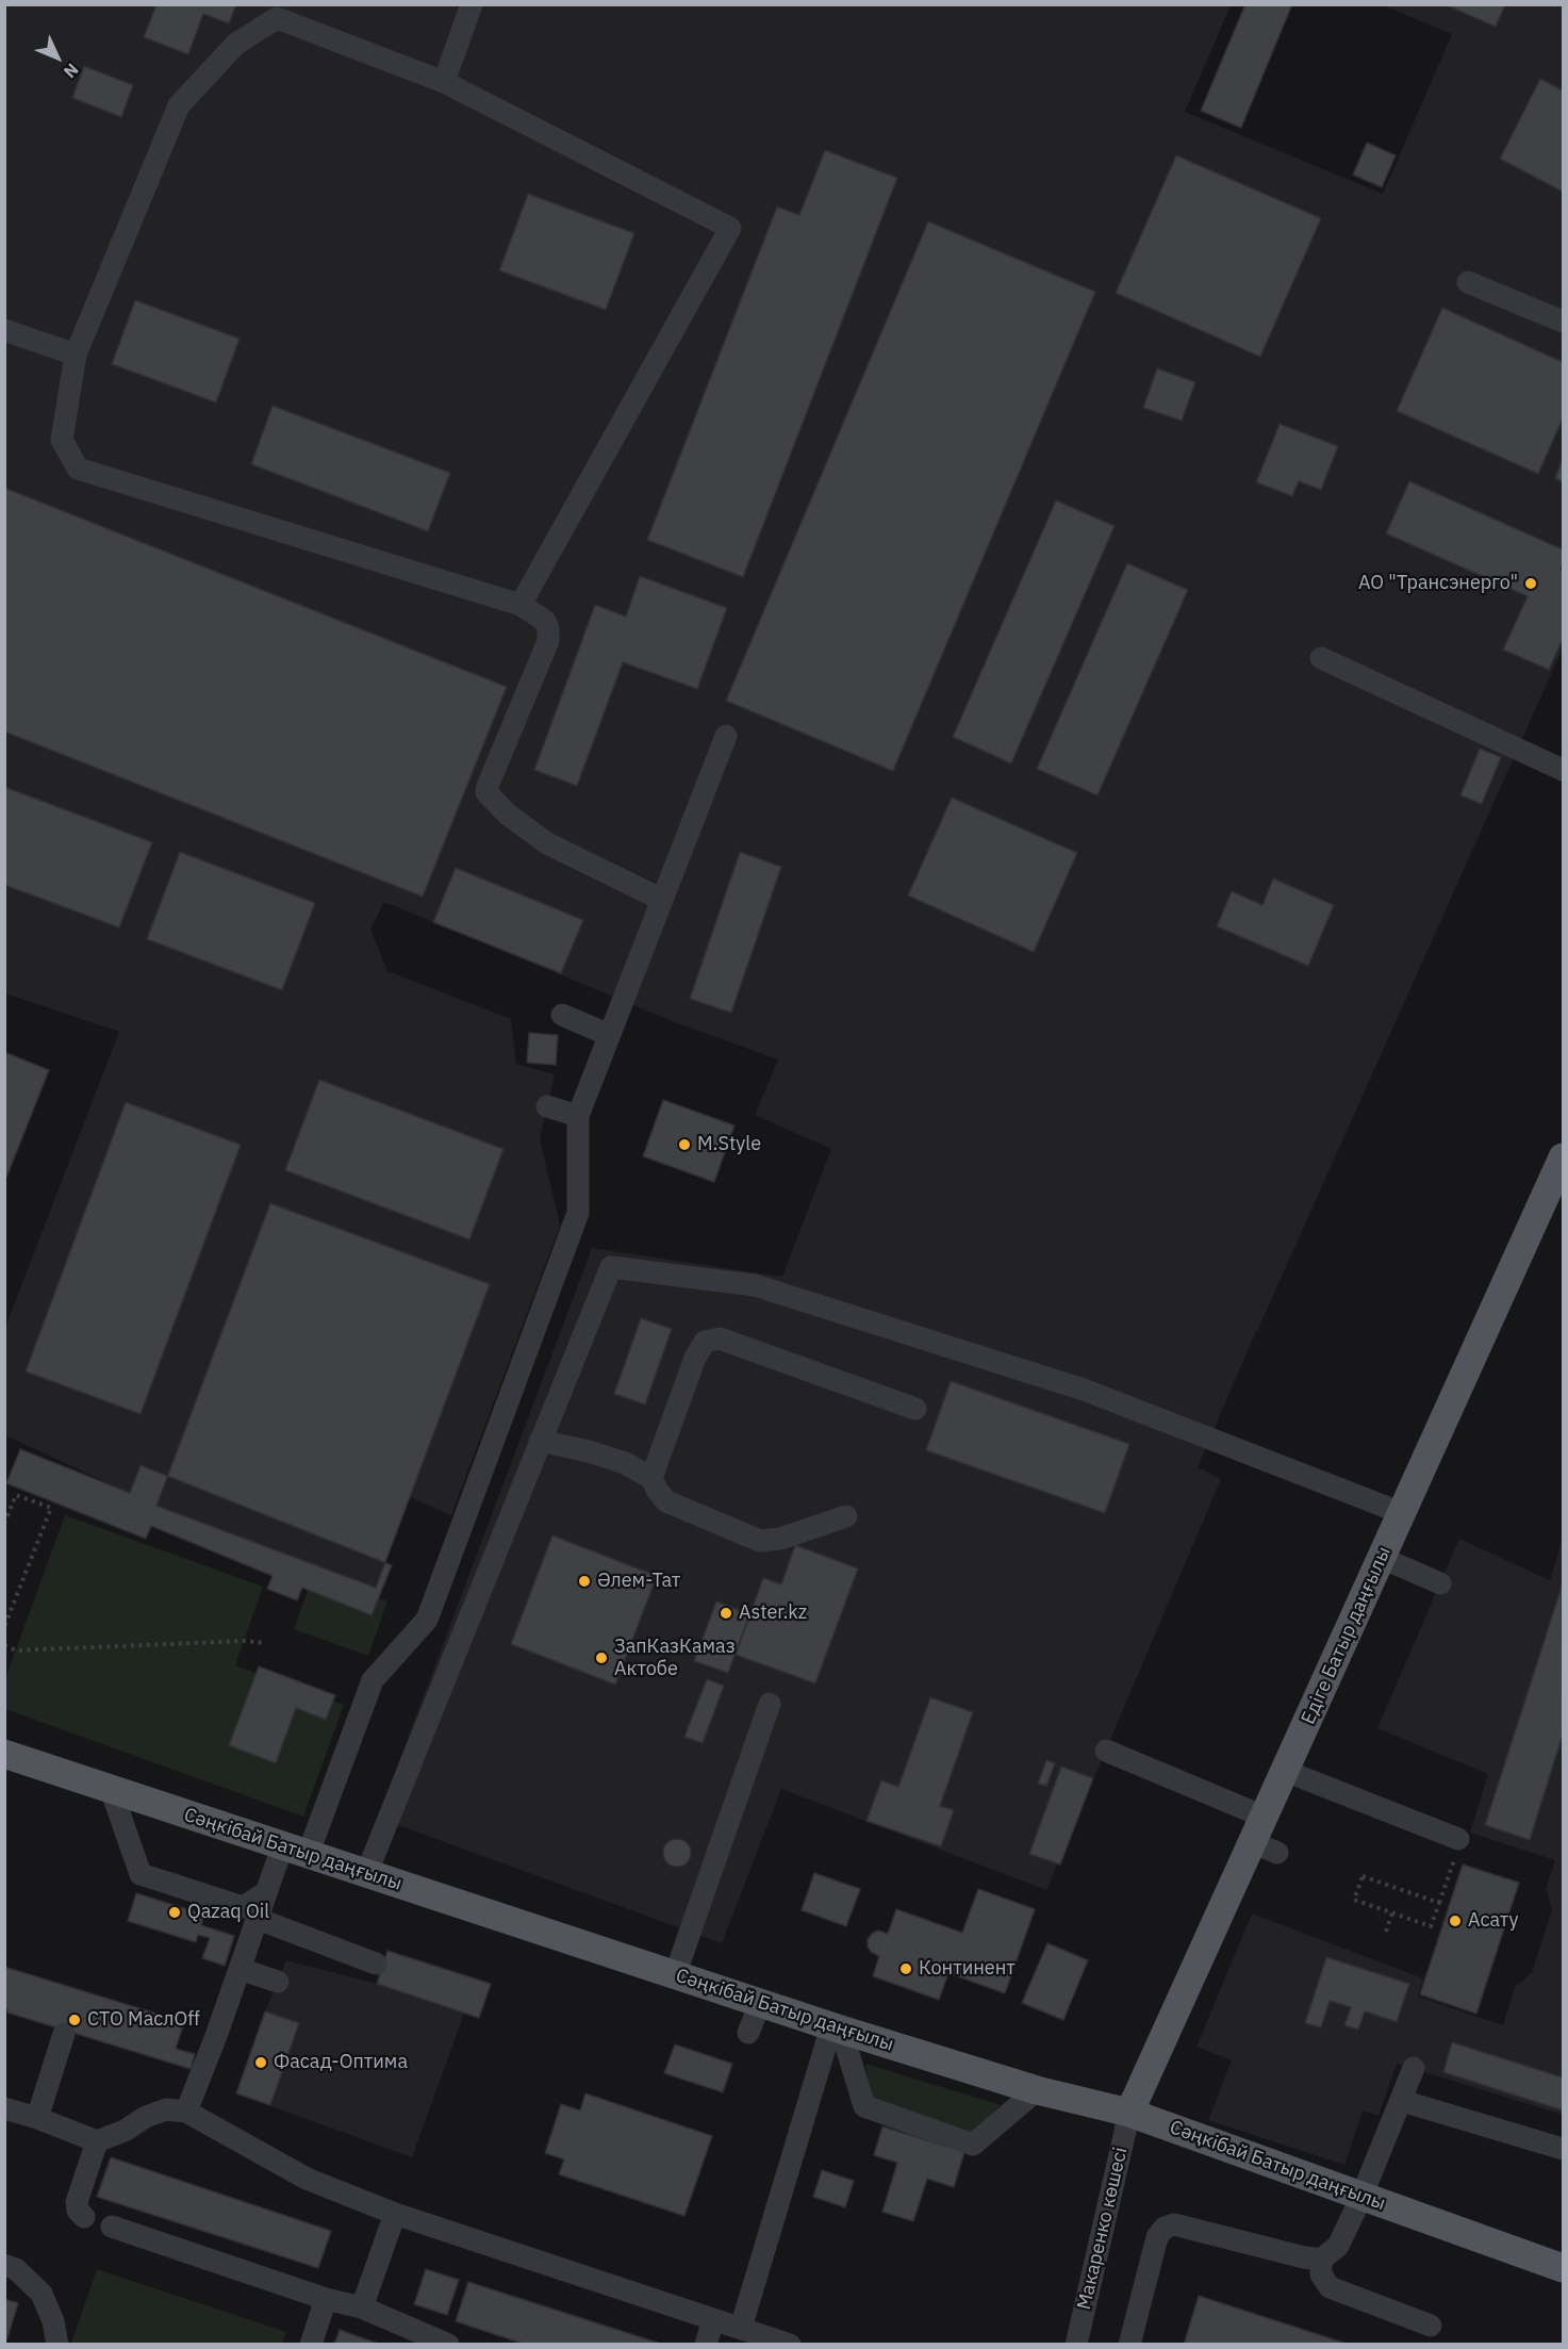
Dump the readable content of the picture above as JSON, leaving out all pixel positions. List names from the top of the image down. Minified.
{"streets":{"main road":["Едіге Батыр даңғылы","Сәңкібай Батыр даңғылы"],"street":["Макаренко көшесі"]},"crossings":[["Едіге Батыр даңғылы","Сәңкібай Батыр даңғылы"],["Едіге Батыр даңғылы","Макаренко көшесі"],["Сәңкібай Батыр даңғылы","Макаренко көшесі"]],"places":["АО \"Трансэнерго\"","M.Style","Әлем-Тат","Aster.kz","ЗапКазКамаз Актобе","Qazaq Oil","Асату","Континент","СТО МаслOff","Фасад-Оптима"],"north":"bottom right"}
